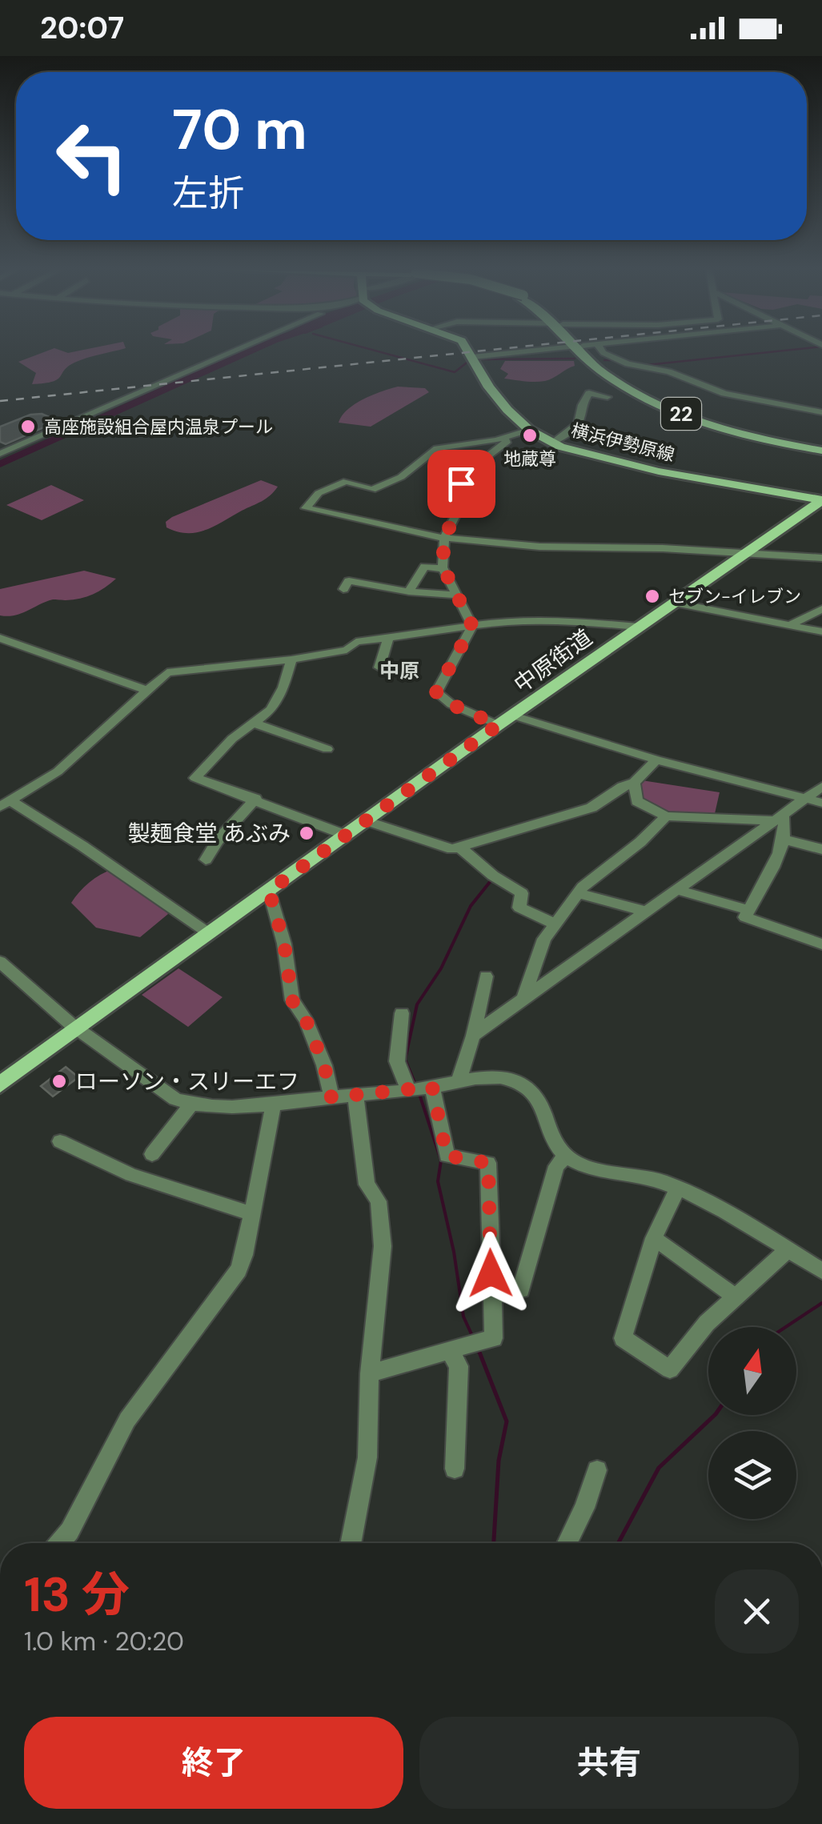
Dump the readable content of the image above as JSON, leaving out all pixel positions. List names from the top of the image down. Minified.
{"streets":{"main road":["22","横浜伊勢原線","中原街道"]},"crossings":[["横浜伊勢原線","中原街道"]],"districts":["中原"],"places":["高座施設組合屋内温泉プール","地蔵尊","セブン-イレブン","製麺食堂 あぶみ","ローソン・スリーエフ"],"north":"top","page":{"status":"20:07","turn":["70 m","左折"],"heading":["13 分","1.0 km · 20:20"],"buttons":["終了","共有"]}}
